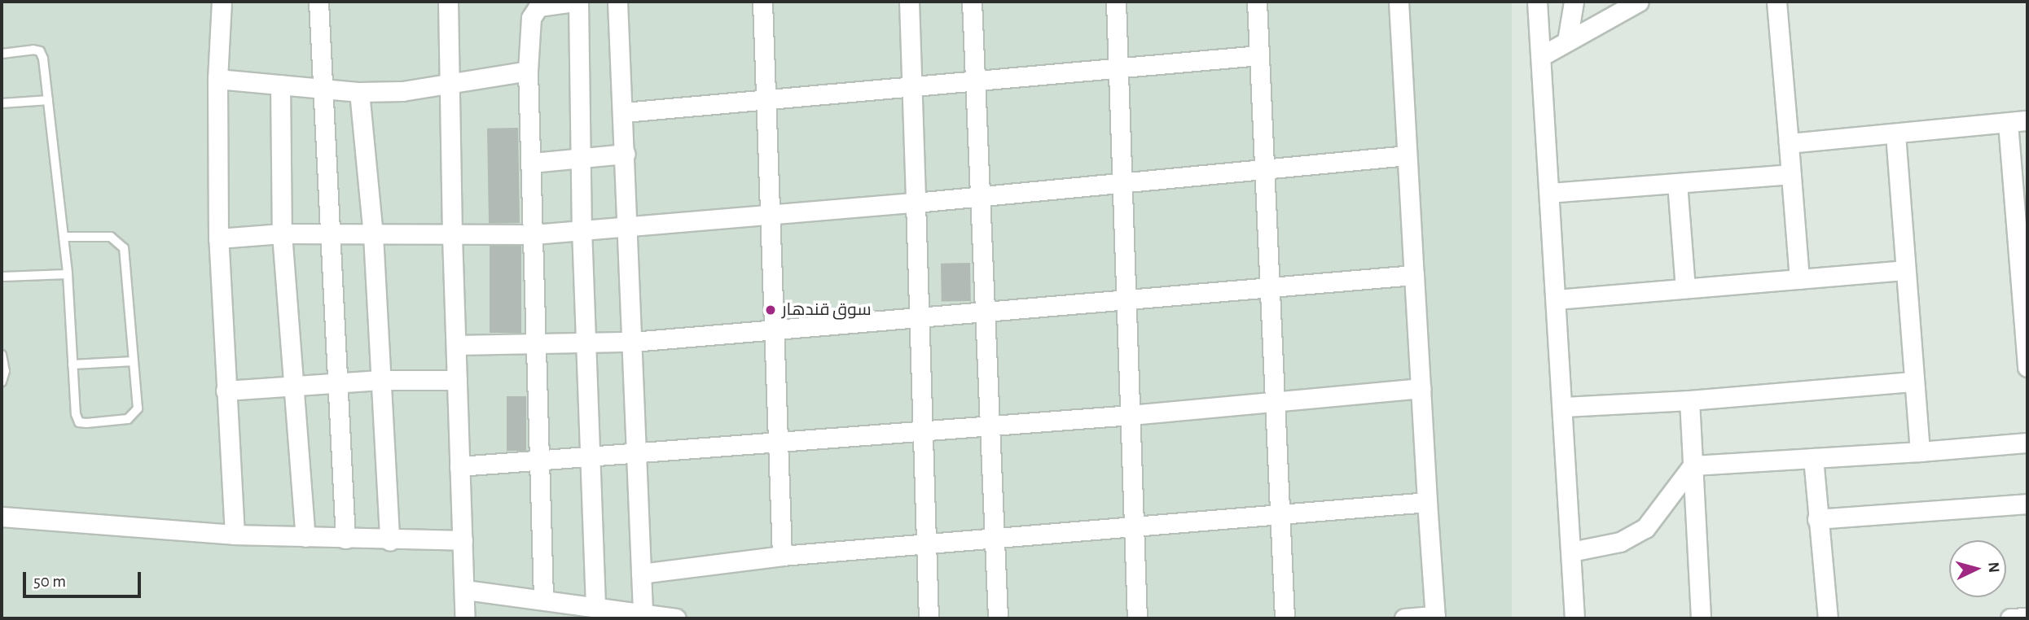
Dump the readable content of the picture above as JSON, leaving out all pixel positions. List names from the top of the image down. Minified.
{"places":["سوق قندهار"],"scale_bar":"50 m","north":"right"}
